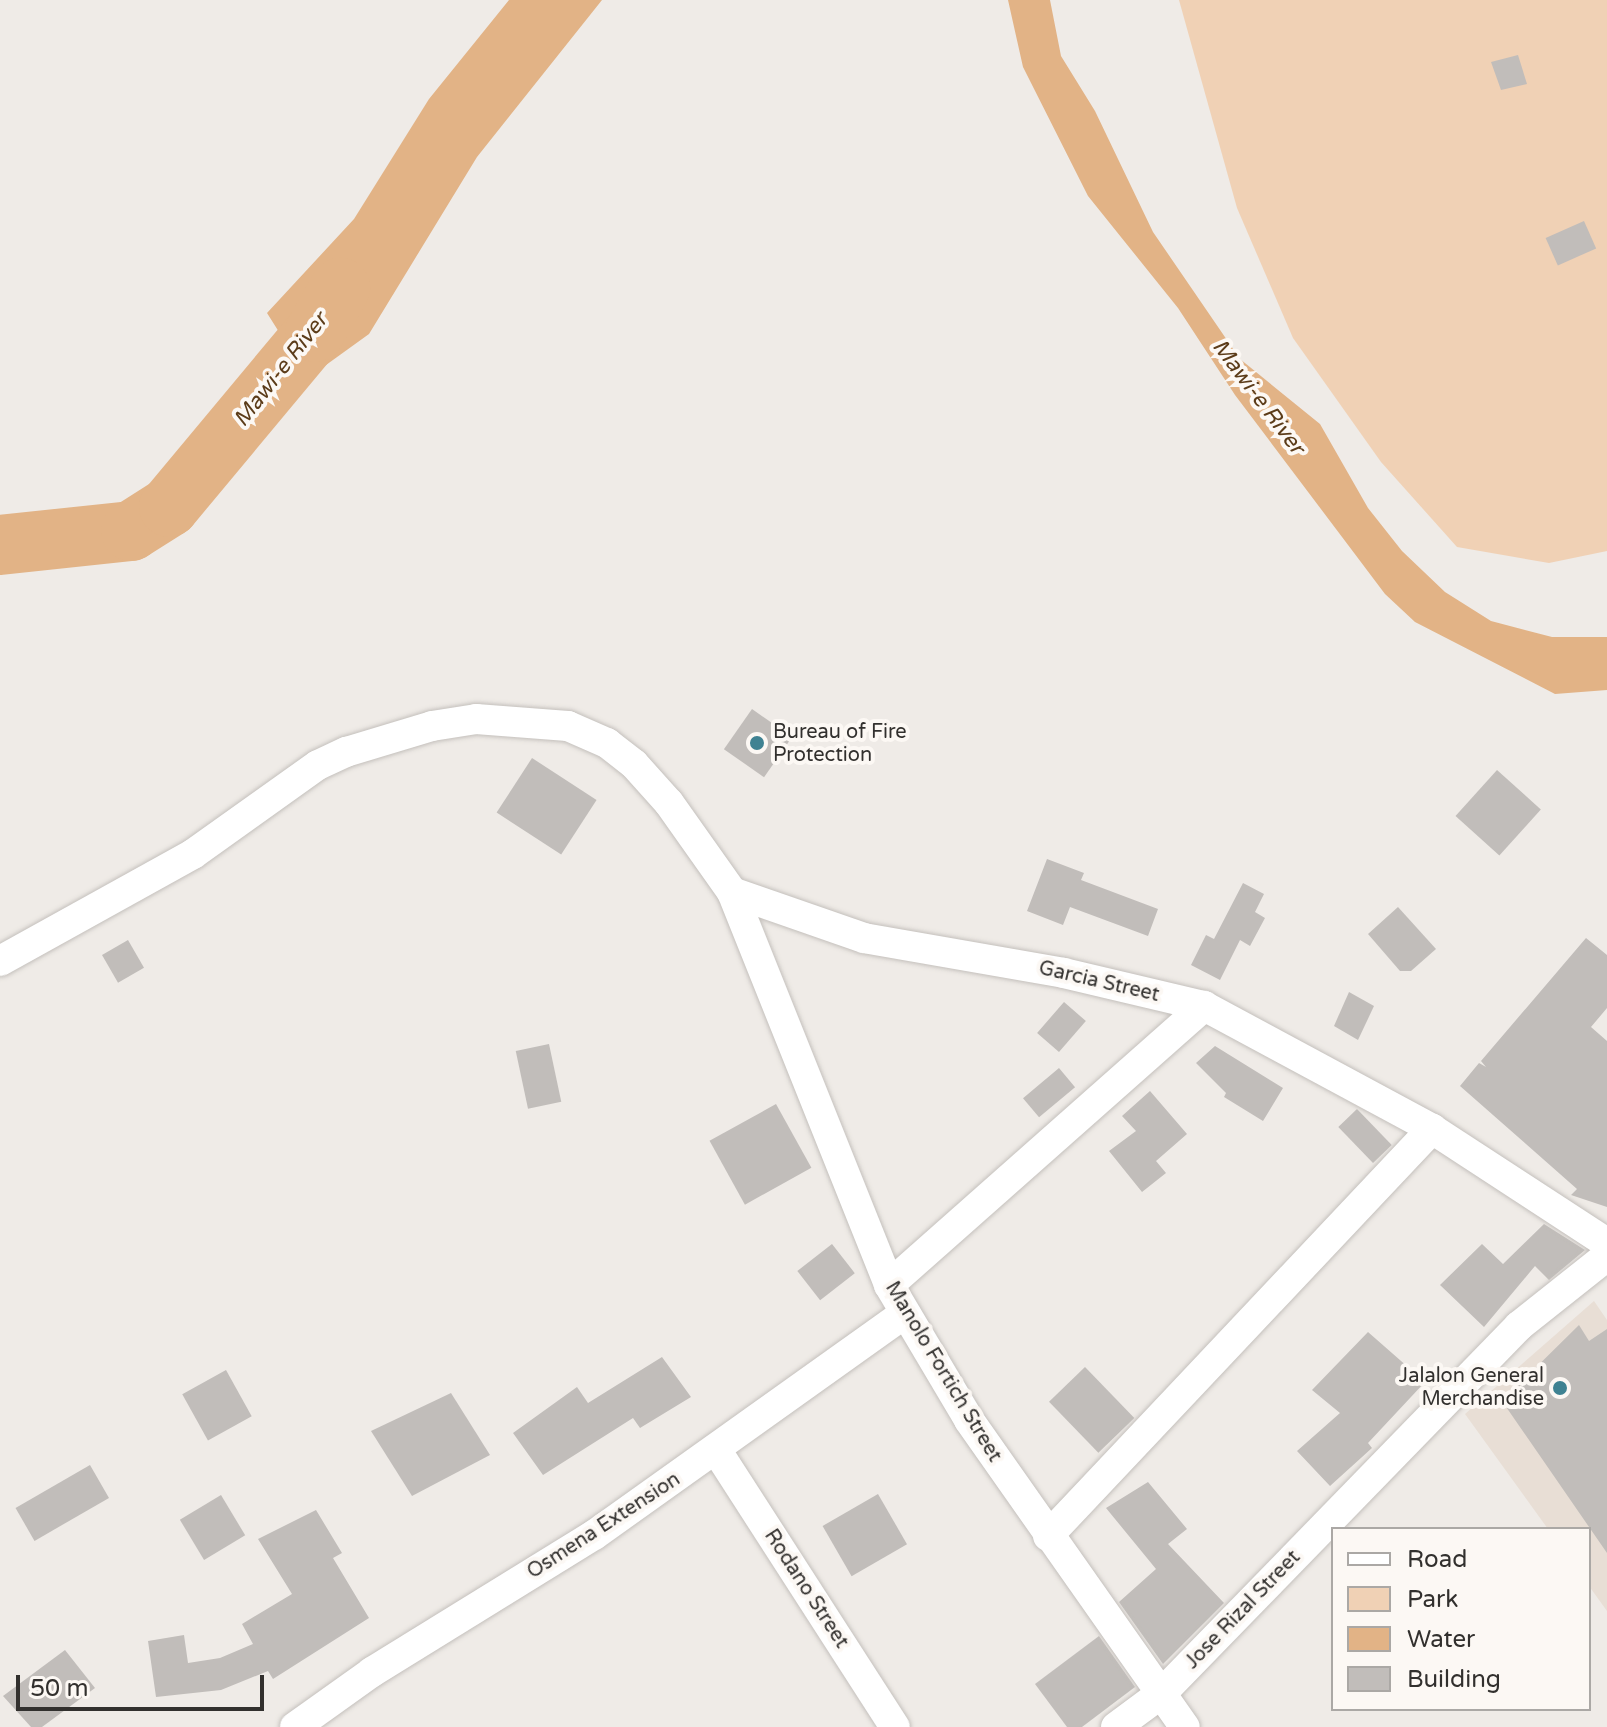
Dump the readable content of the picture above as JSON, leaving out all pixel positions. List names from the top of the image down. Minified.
{"streets":{"street":["Garcia Street","Manolo Fortich Street","Osmena Extension","Rodano Street","Jose Rizal Street"]},"crossings":[["Garcia Street","Manolo Fortich Street"],["Manolo Fortich Street","Osmena Extension"],["Manolo Fortich Street","Jose Rizal Street"],["Osmena Extension","Rodano Street"]],"water":["Mawi-e River"],"places":["Bureau of Fire Protection","Jalalon General Merchandise"],"legend":["Road","Park","Water","Building"],"scale_bar":"50 m"}
